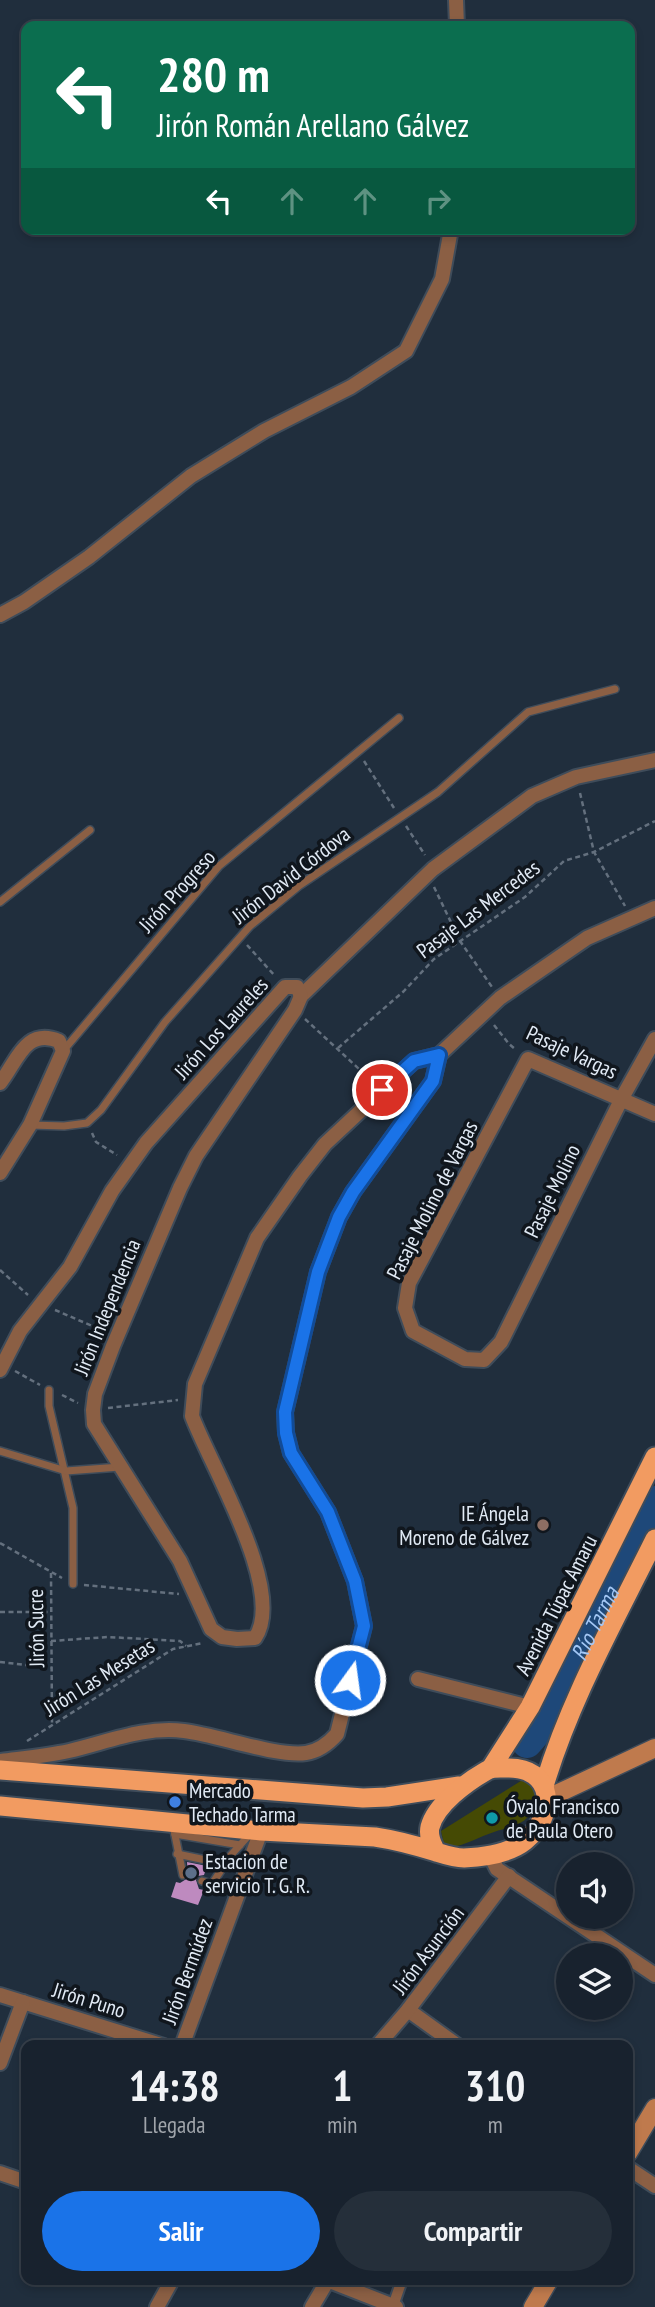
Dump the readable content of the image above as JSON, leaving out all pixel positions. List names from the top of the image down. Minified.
{"streets":{"highway":["Avenida Túpac Amaru"],"street":["Jirón Los Laureles","Pasaje Vargas","Pasaje Molino","Pasaje Molino de Vargas","Jirón Independencia","Jirón Asunción","Jirón Bermúdez","Jirón Puno"],"lane":["Jirón David Córdova","Jirón Progreso"],"path":["Pasaje Las Mercedes","Jirón Sucre","Jirón Las Mesetas"]},"crossings":[["Jirón Los Laureles","Jirón Independencia"],["Pasaje Vargas","Pasaje Molino"],["Pasaje Vargas","Pasaje Molino de Vargas"],["Pasaje Molino","Pasaje Molino de Vargas"],["Jirón Independencia","Jirón Las Mesetas"],["Jirón Sucre","Jirón Las Mesetas"]],"water":["Río Tarma"],"places":["IE Ángela Moreno de Gálvez","Mercado Techado Tarma","Óvalo Francisco de Paula Otero","Estacion de servicio T. G. R."],"page":{"turn":["280 m","Jirón Román Arellano Gálvez"],"eta":["14:38","Llegada","1","min","310","m"],"buttons":["Salir","Compartir"]}}
